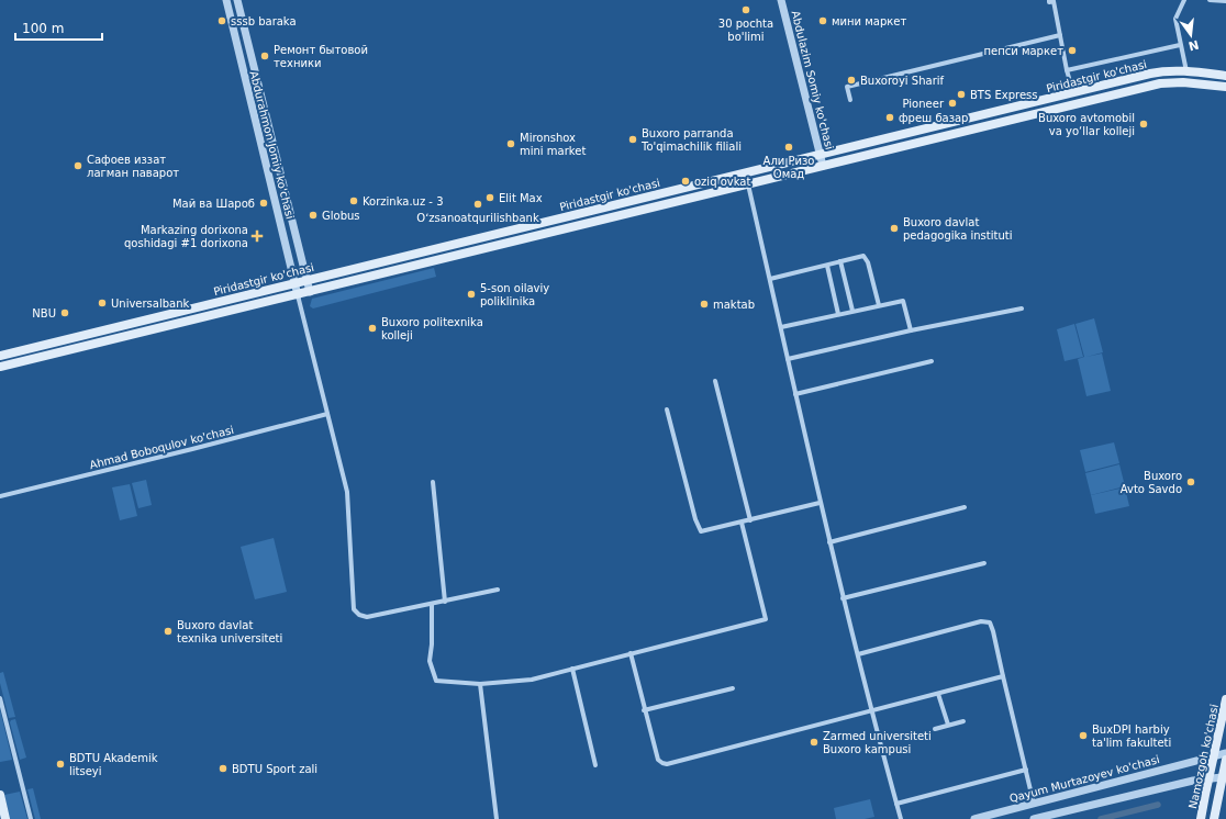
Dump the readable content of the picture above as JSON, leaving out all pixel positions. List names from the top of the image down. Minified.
{"streets":{"main road":["Piridastgir ko'chasi","Namozgoh ko'chasi"],"street":["Abdulazim Somiy ko'chasi","Abdurahmon Jomiy ko'chasi","Ahmad Boboqulov ko'chasi","Qayum Murtazoyev ko'chasi"]},"crossings":[["Piridastgir ko'chasi","Abdulazim Somiy ko'chasi"],["Piridastgir ko'chasi","Abdurahmon Jomiy ko'chasi"],["Namozgoh ko'chasi","Qayum Murtazoyev ko'chasi"]],"places":{"other":["30 pochta bo'limi","sssb baraka","мини маркет","пепси маркет","Ремонт бытовой техники","Buxoroyi Sharif","BTS Express","Pioneer","фреш базар","Buxoro avtomobil va yo‘llar kolleji","Buxoro parranda To'qimachilik filiali","Mironshox mini market","Али Ризо Омад","Сафоев иззат лагман паварот","oziq ovkat","Elit Max","Korzinka.uz - 3","Май ва Шароб","Oʻzsanoatqurilishbank","Globus","Buxoro davlat pedagogika instituti","5-son oilaviy poliklinika","Universalbank","maktab","NBU","Buxoro politexnika kolleji","Buxoro Avto Savdo","Buxoro davlat texnika universiteti","BuxDPI harbiy ta'lim fakulteti","Zarmed universiteti Buxoro kampusi","BDTU Akademik litseyi","BDTU Sport zali"],"health":["Markazing dorixona qoshidagi #1 dorixona"]},"scale_bar":"100 m","north":"bottom"}
